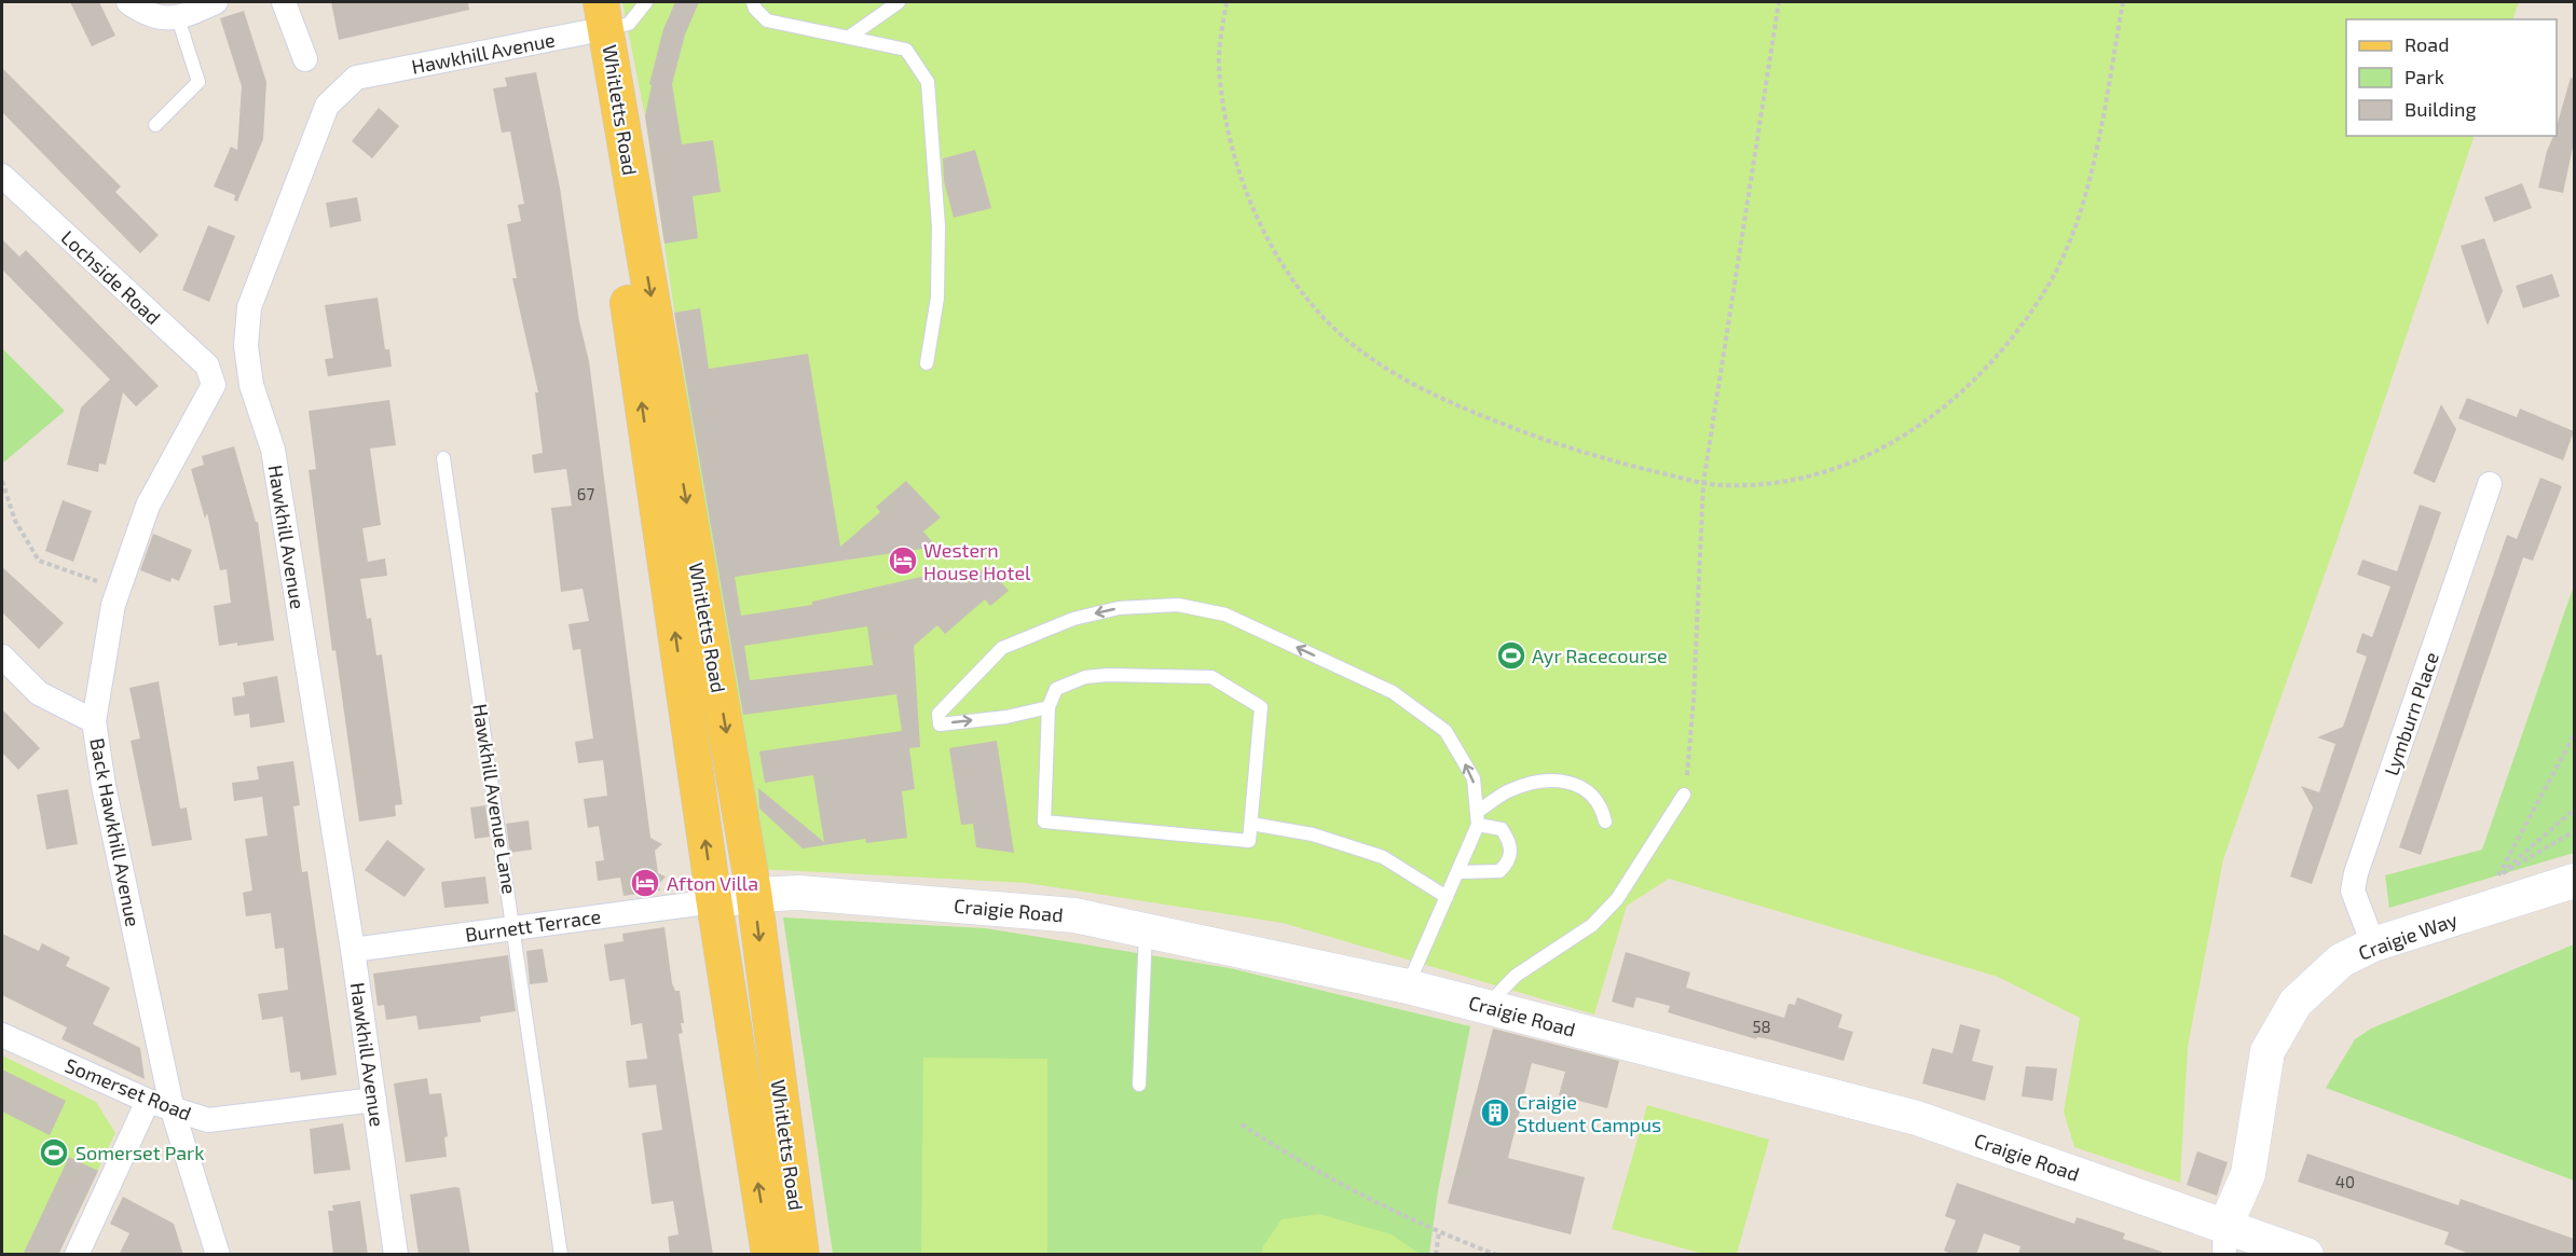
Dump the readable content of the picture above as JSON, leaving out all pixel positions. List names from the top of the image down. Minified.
{"streets":{"main road":["Whitletts Road","Craigie Road","Craigie Way"],"street":["Hawkhill Avenue","Lochside Road","Lymburn Place","Back Hawkhill Avenue","Burnett Terrace","Somerset Road"],"lane":["Hawkhill Avenue Lane"]},"crossings":[["Hawkhill Avenue","Whitletts Road"],["Hawkhill Avenue","Burnett Terrace"],["Hawkhill Avenue","Somerset Road"],["Whitletts Road","Craigie Road"],["Whitletts Road","Burnett Terrace"],["Lochside Road","Back Hawkhill Avenue"],["Lymburn Place","Craigie Way"],["Hawkhill Avenue Lane","Burnett Terrace"],["Back Hawkhill Avenue","Somerset Road"],["Craigie Road","Burnett Terrace"],["Craigie Road","Craigie Way"]],"places":{"hotel":["Western House Hotel","Afton Villa"],"sports":["Ayr Racecourse","Somerset Park"],"building":["Craigie Stduent Campus"]},"house_numbers":["67","58","40"],"legend":["Road","Park","Building"]}
